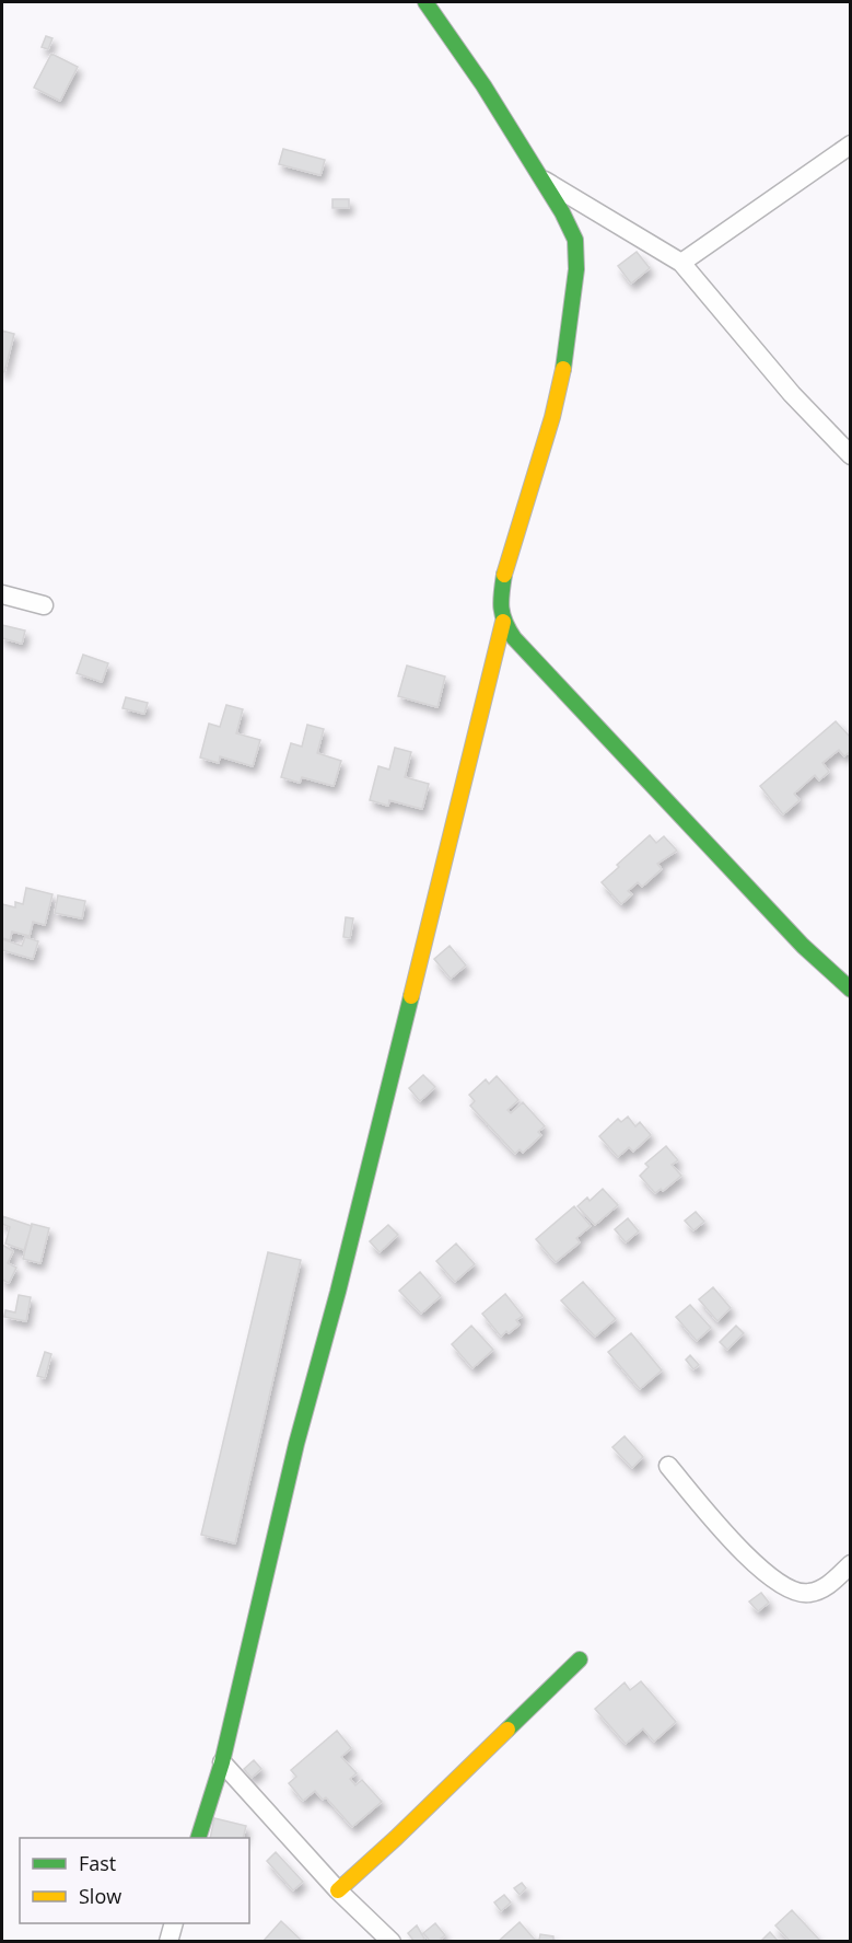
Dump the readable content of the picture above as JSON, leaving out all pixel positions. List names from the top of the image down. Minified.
{"legend":["Fast","Slow"]}
